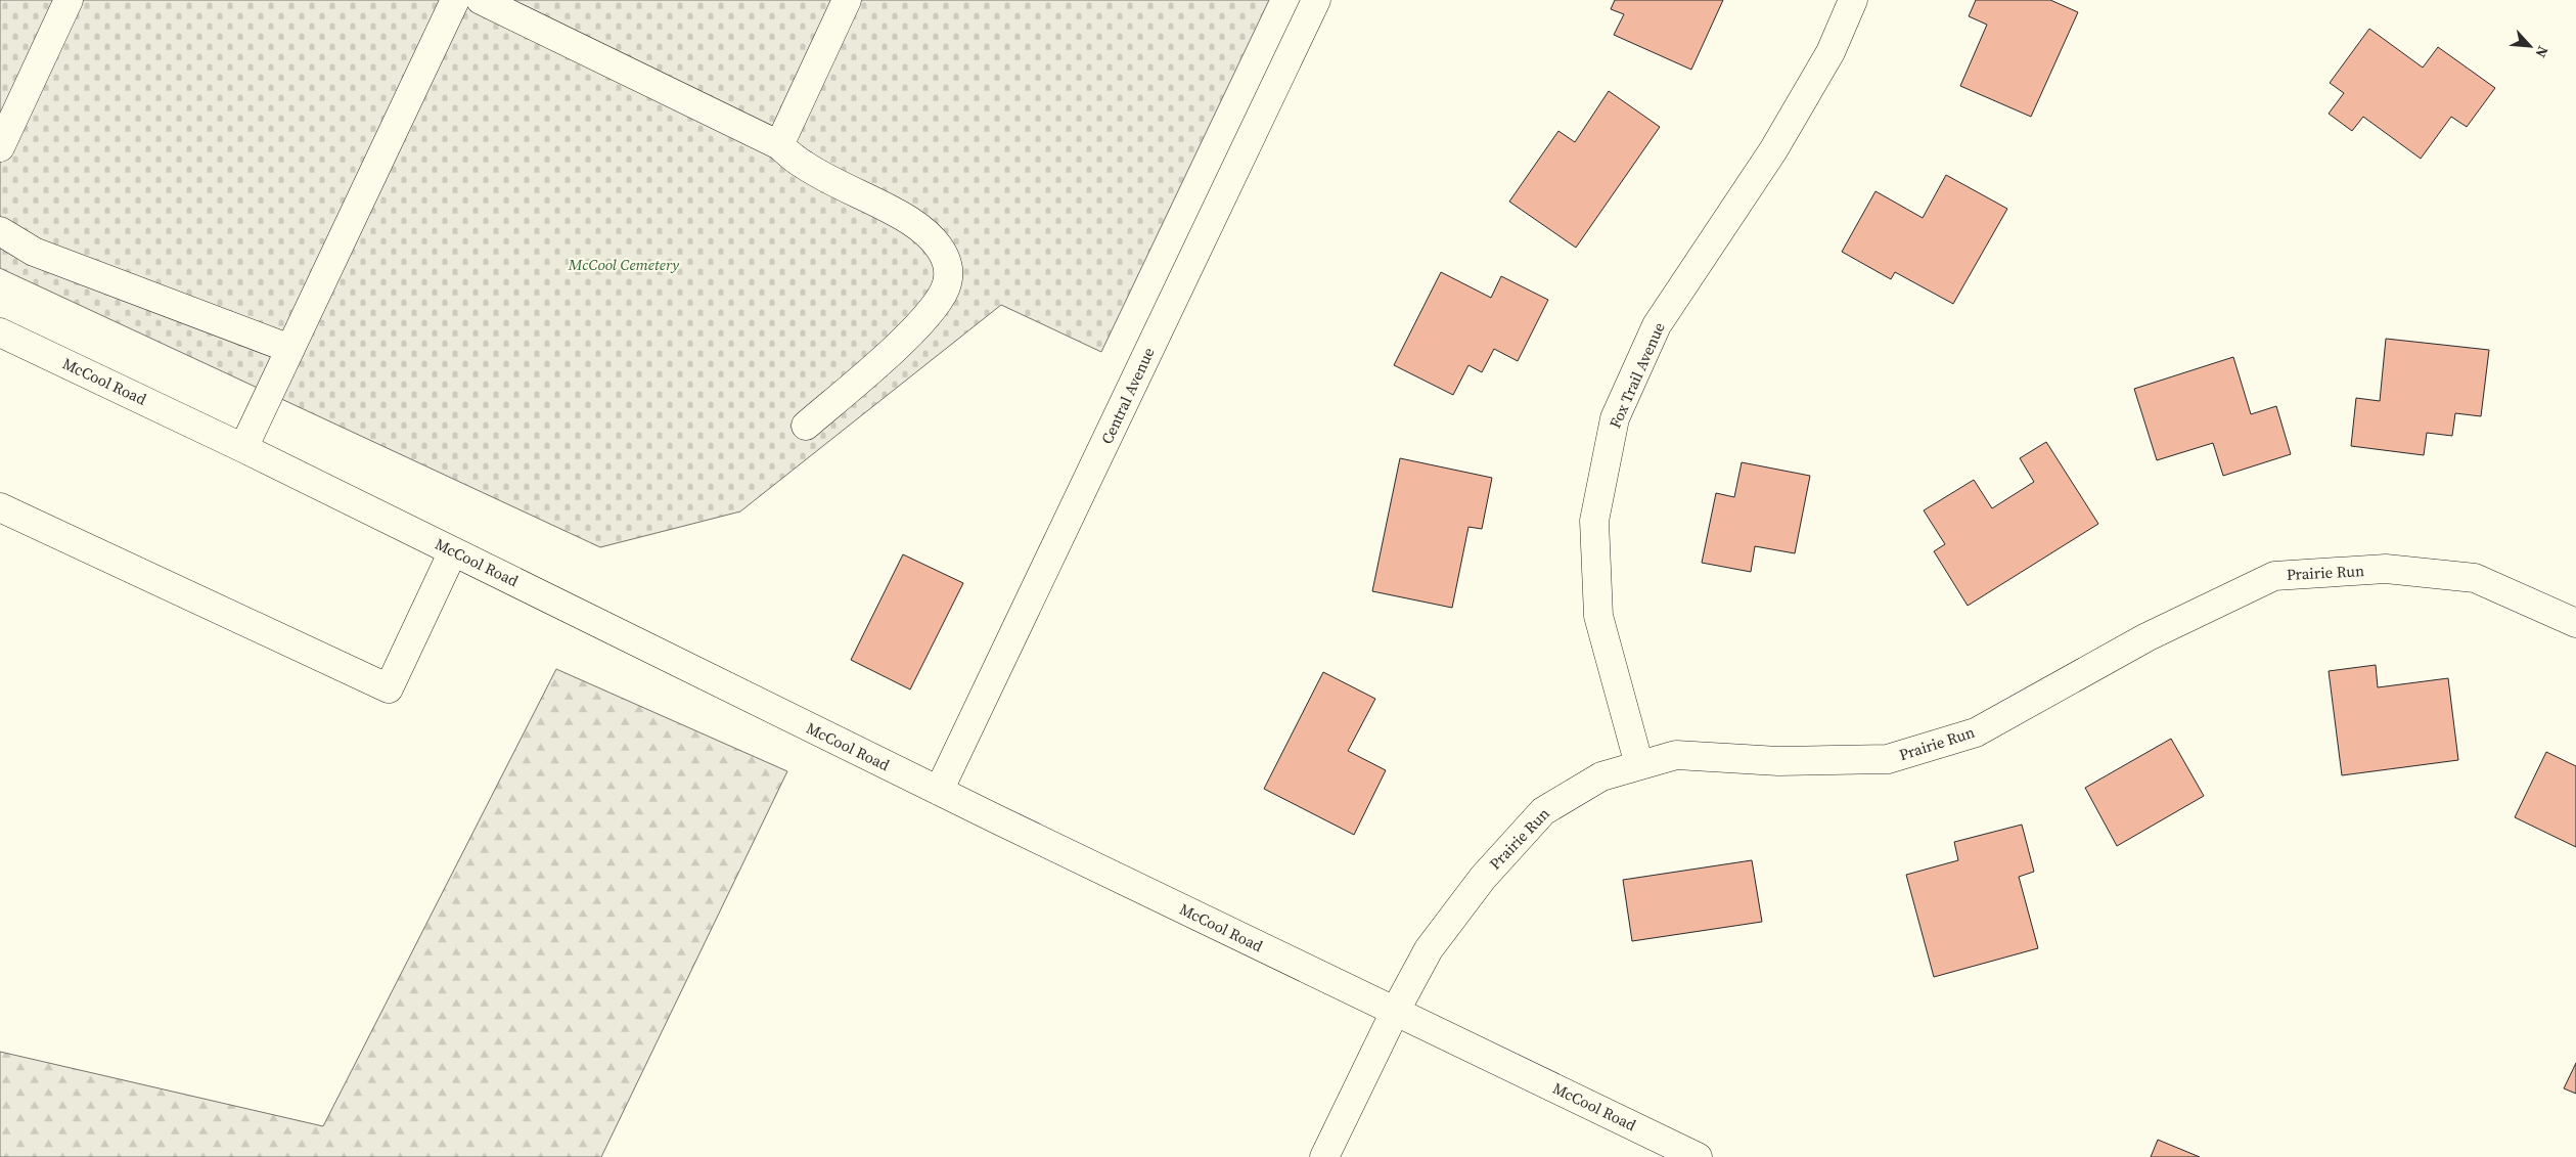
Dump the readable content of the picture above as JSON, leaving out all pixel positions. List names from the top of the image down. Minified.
{"streets":{"street":["Fox Trail Avenue","McCool Road","Central Avenue","Prairie Run"]},"crossings":[["Fox Trail Avenue","Prairie Run"],["McCool Road","Central Avenue"],["McCool Road","Prairie Run"]],"parks":["McCool Cemetery"],"north":"bottom right"}
